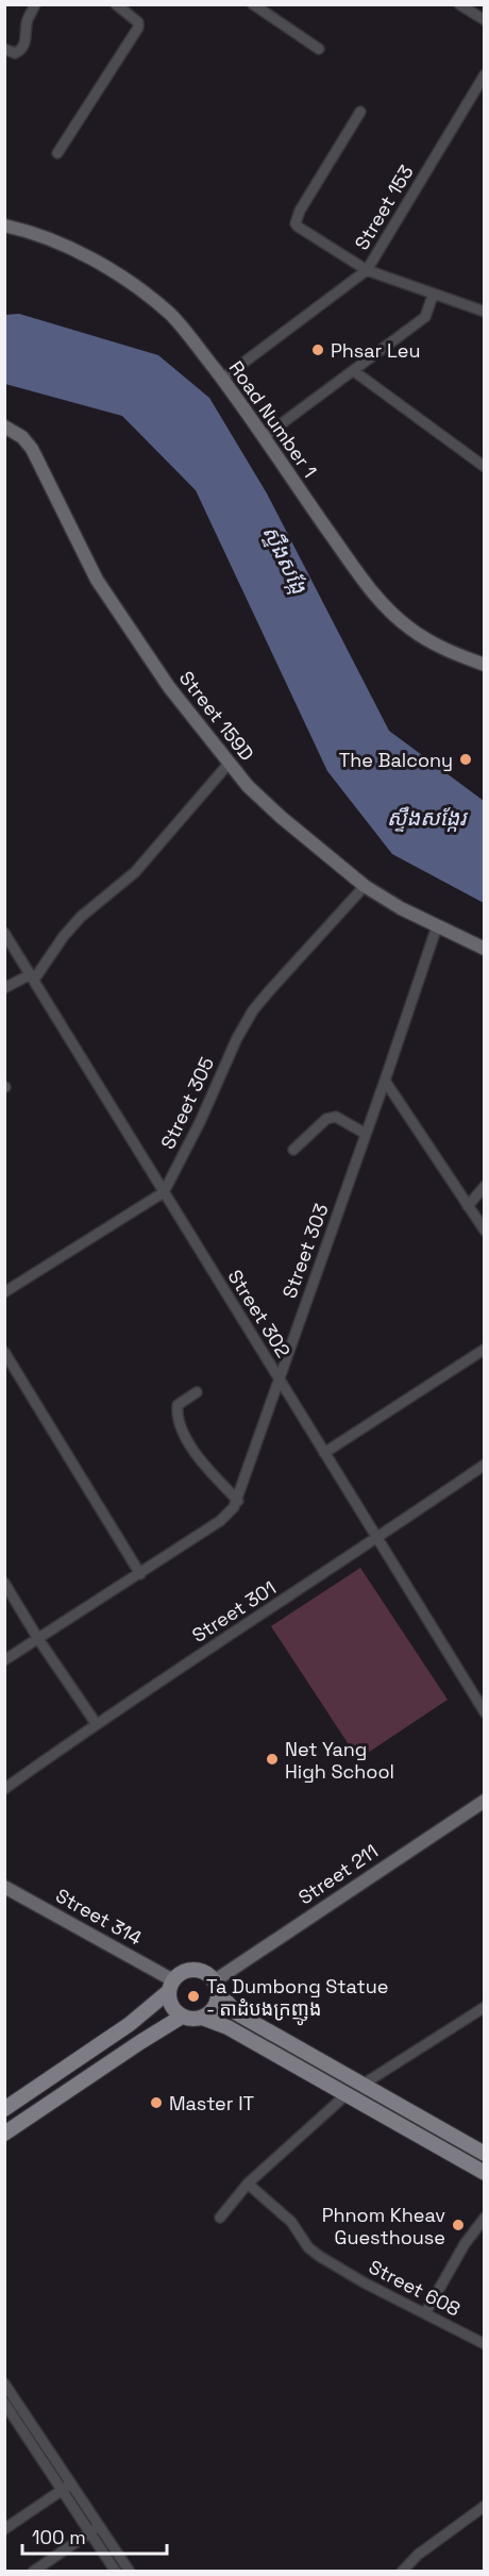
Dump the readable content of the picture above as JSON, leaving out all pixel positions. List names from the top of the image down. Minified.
{"streets":{"street":["Street 153","Road Number 1","Street 159D","Street 305","Street 303","Street 302","Street 301","Street 211","Street 314","Street 608"]},"crossings":[["Street 153","Road Number 1"],["Street 159D","Street 305"],["Street 159D","Street 303"],["Street 305","Street 302"],["Street 303","Street 302"],["Street 302","Street 301"],["Street 211","Street 314"]],"water":["ស្ទឹងសង្កែ","ស្ទឹងសង្កែរ"],"places":["Phsar Leu","The Balcony","Net Yang High School","Ta Dumbong Statue - តាដំបងក្រញូង","Master IT","Phnom Kheav Guesthouse"],"scale_bar":"100 m"}
